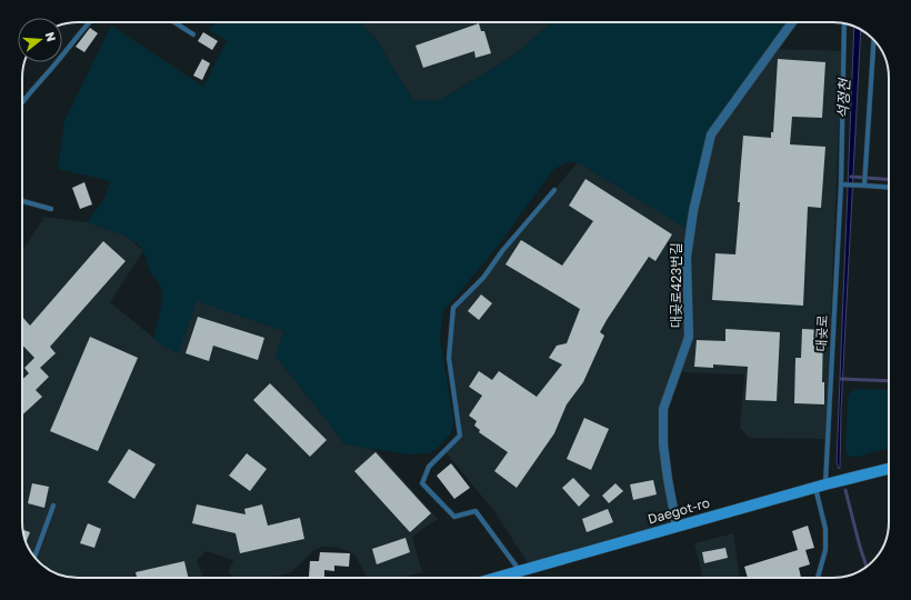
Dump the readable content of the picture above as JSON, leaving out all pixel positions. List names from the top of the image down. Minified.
{"streets":{"street":["대곶로423번길","Daegot-ro"],"lane":["대곶로"]},"crossings":[["대곶로423번길","Daegot-ro"],["대곶로","Daegot-ro"]],"water":["석정천"],"north":"right"}
